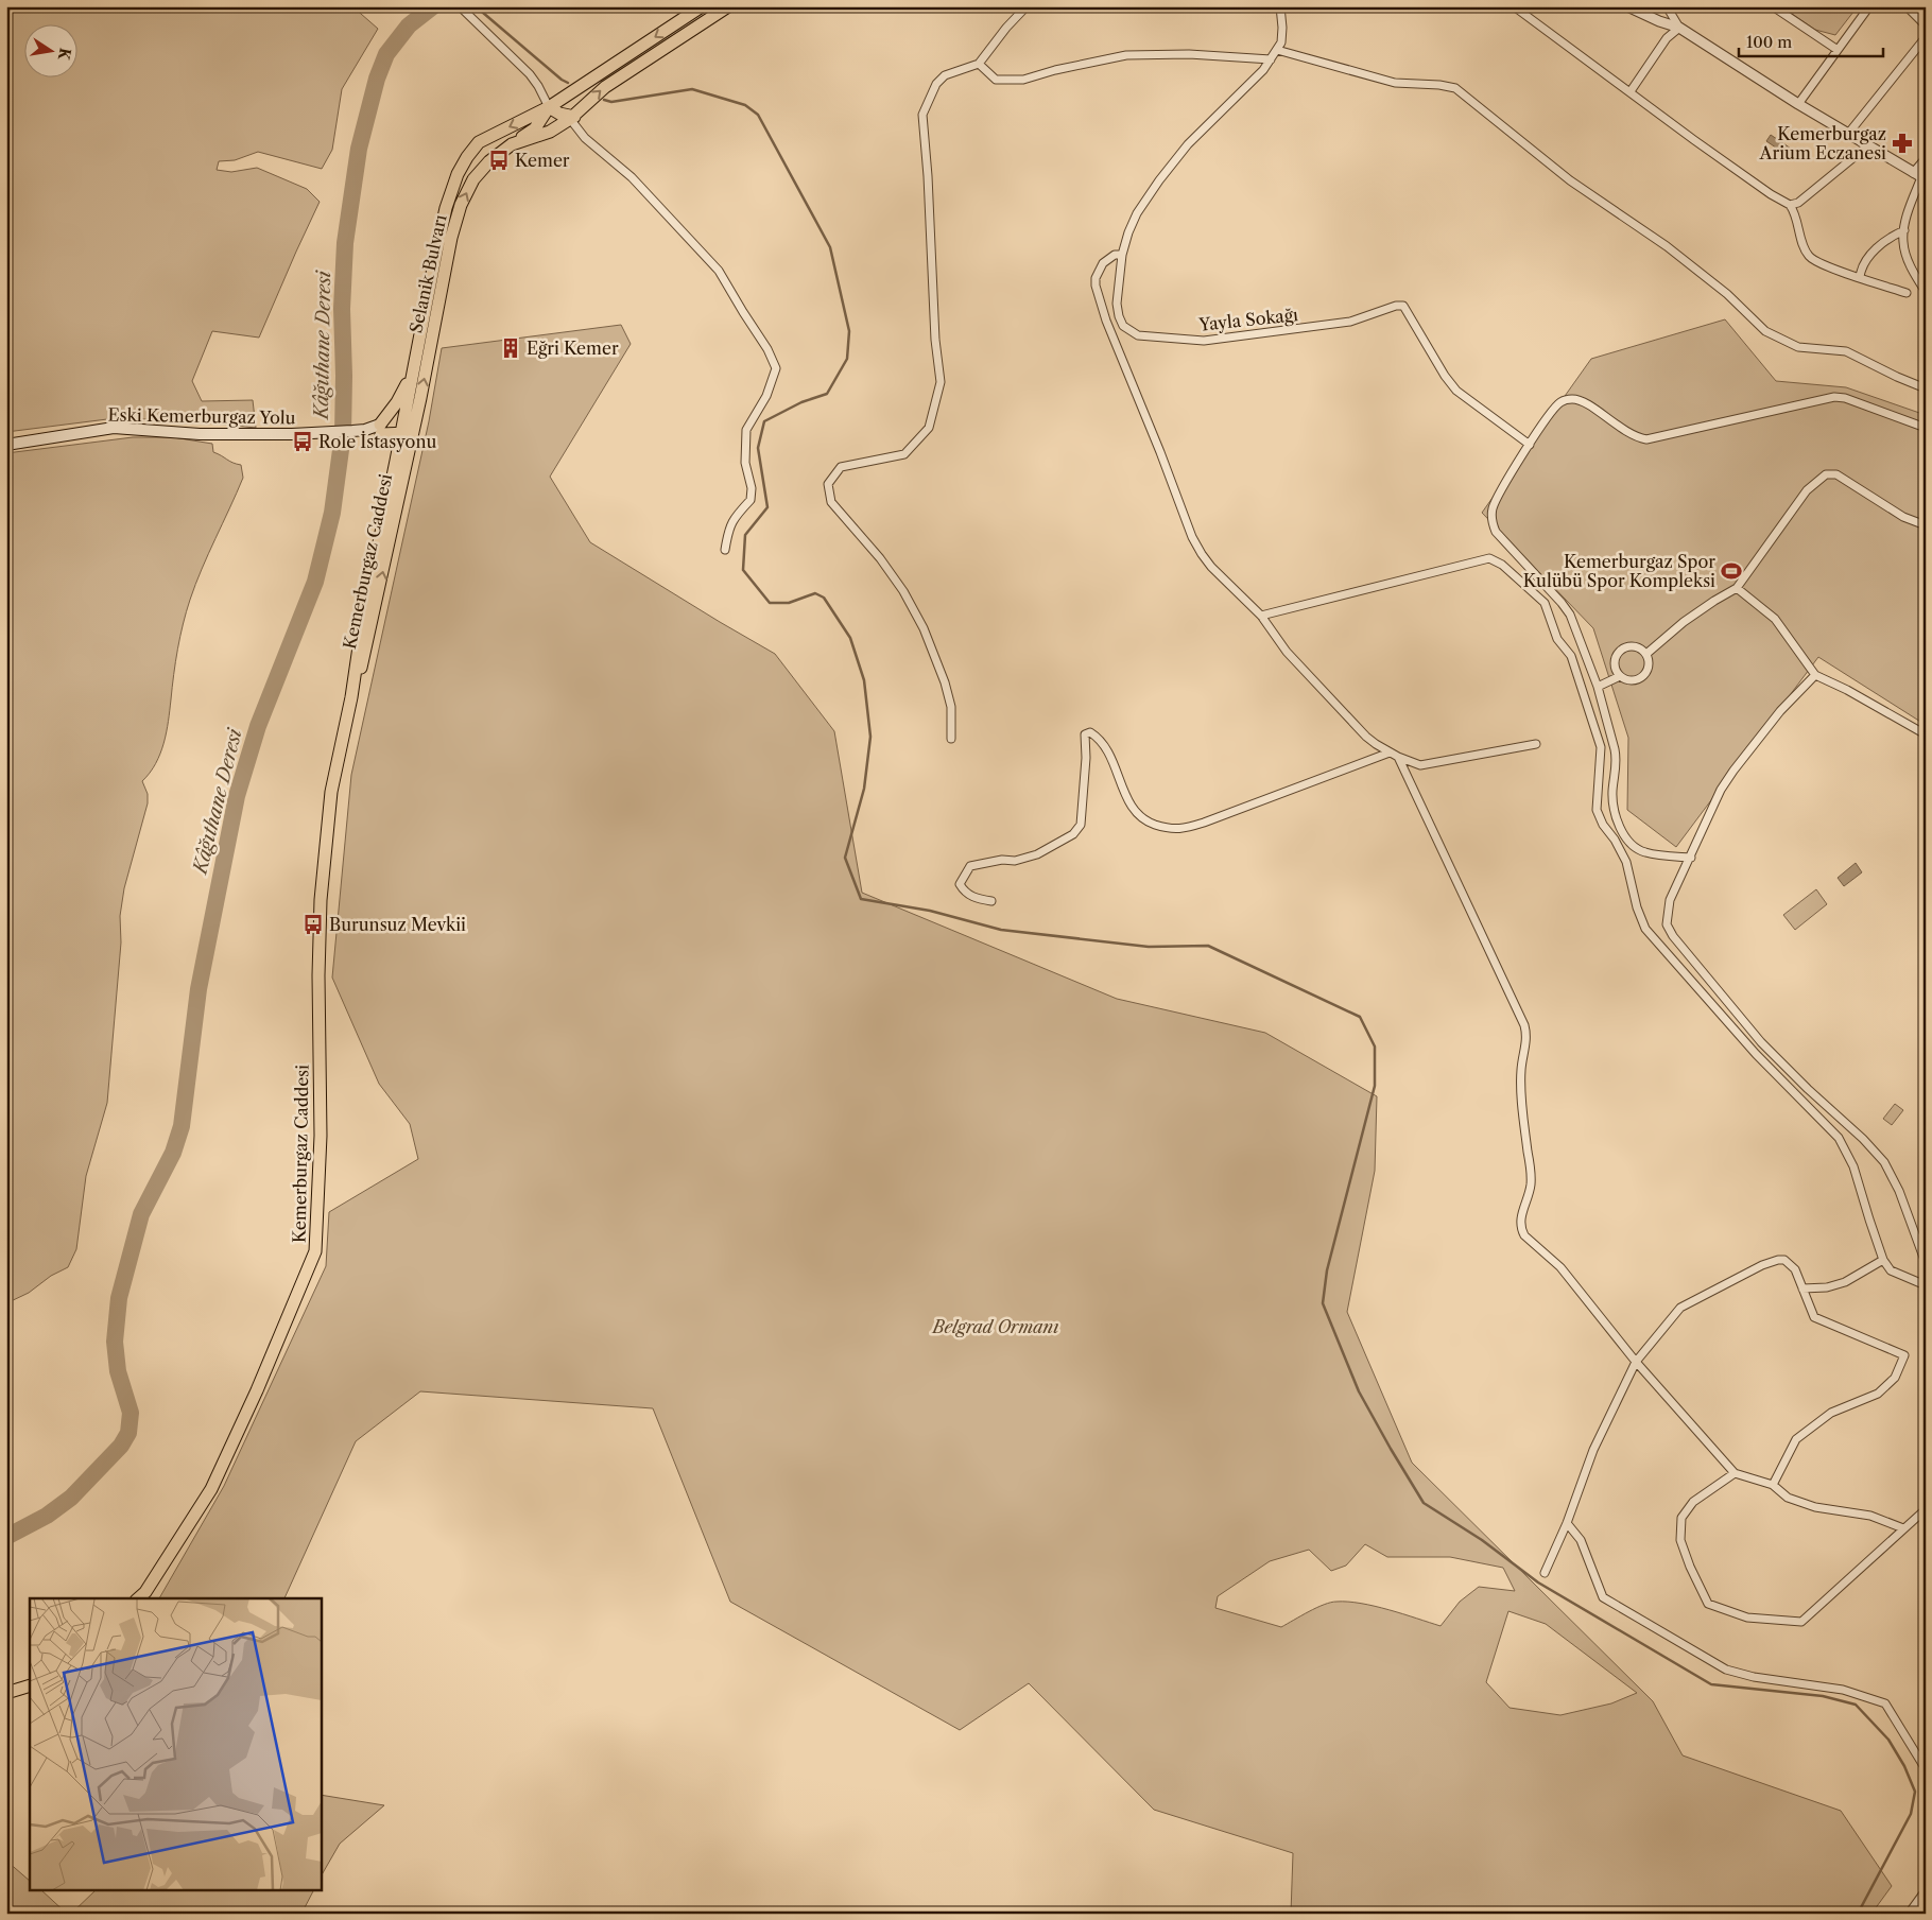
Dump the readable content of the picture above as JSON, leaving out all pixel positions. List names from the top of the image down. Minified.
{"streets":{"main road":["Selanik Bulvarı","Eski Kemerburgaz Yolu","Kemerburgaz Caddesi"],"street":["Yayla Sokağı"]},"crossings":[["Selanik Bulvarı","Kemerburgaz Caddesi"]],"water":["Kâğıthane Deresi"],"parks":["Belgrad Ormanı"],"places":{"pharmacy":["Kemerburgaz Arium Eczanesi"],"bus stop":["Kemer","Role İstasyonu","Burunsuz Mevkii"],"building":["Eğri Kemer"],"sports":["Kemerburgaz Spor Kulübü Spor Kompleksi"]},"scale_bar":"100 m","north":"right"}
